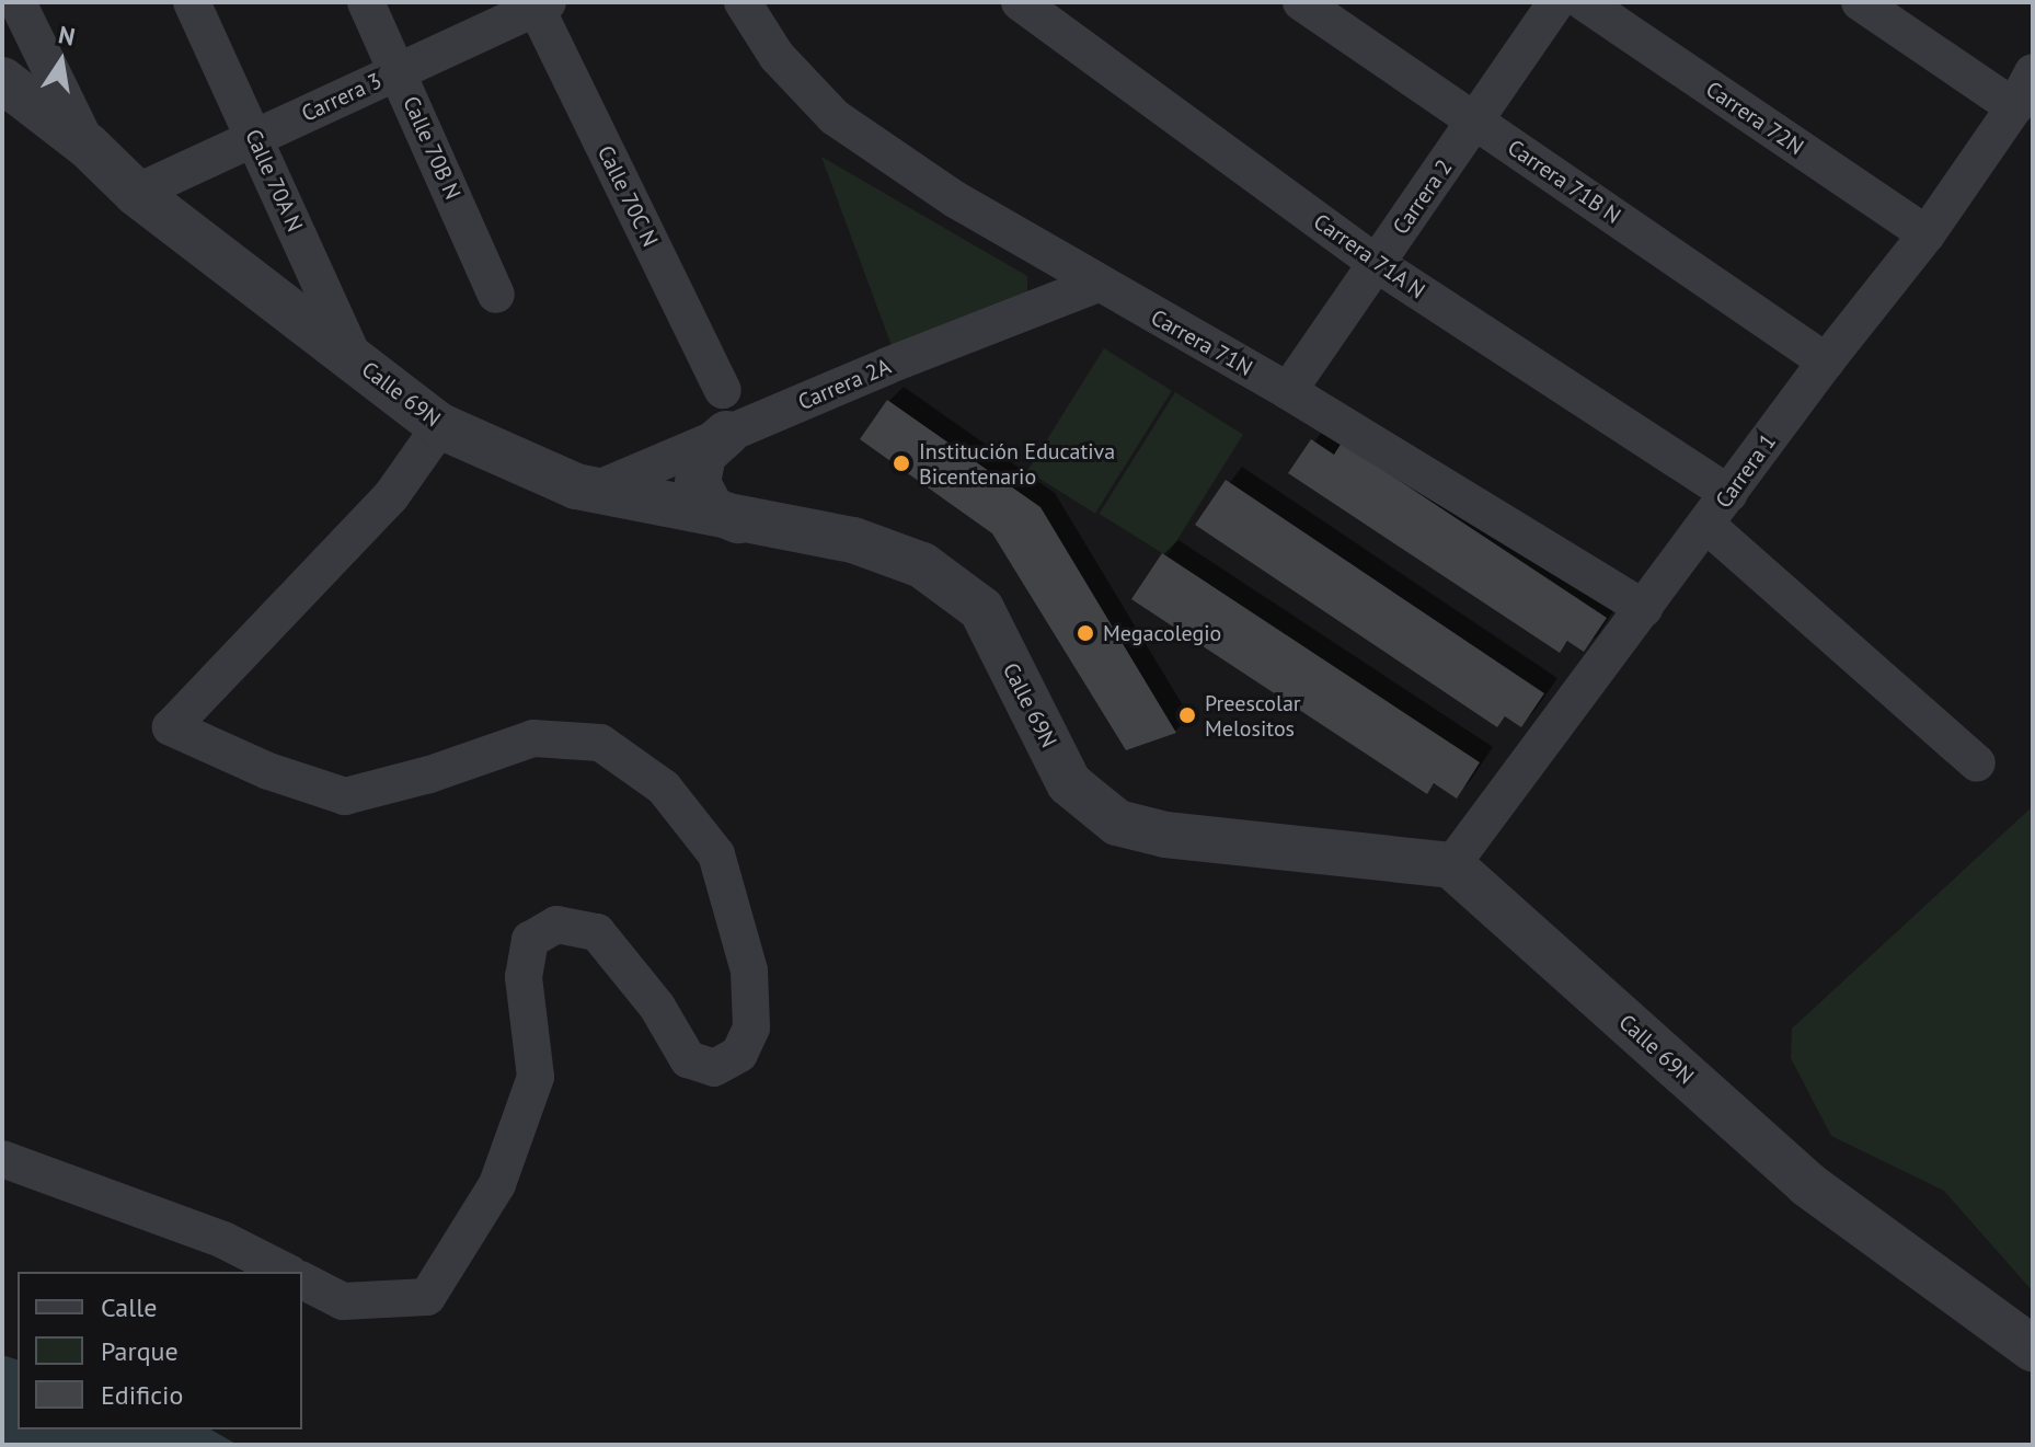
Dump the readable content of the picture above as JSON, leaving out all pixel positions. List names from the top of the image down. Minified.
{"streets":{"street":["Carrera 3","Carrera 72N","Calle 70B N","Calle 70A N","Carrera 71B N","Calle 70C N","Carrera 2","Carrera 71A N","Carrera 71N","Carrera 2A","Calle 69N","Carrera 1"]},"crossings":[["Carrera 3","Calle 70B N"],["Carrera 3","Calle 70A N"],["Carrera 3","Calle 70C N"],["Carrera 3","Calle 69N"],["Carrera 72N","Carrera 1"],["Calle 70A N","Calle 69N"],["Carrera 71B N","Carrera 2"],["Carrera 71B N","Carrera 1"],["Calle 70C N","Carrera 2A"],["Carrera 2","Carrera 71A N"],["Carrera 2","Carrera 71N"],["Carrera 71A N","Carrera 1"],["Carrera 71N","Carrera 2A"],["Carrera 71N","Carrera 1"],["Carrera 2A","Calle 69N"],["Calle 69N","Carrera 1"]],"places":["Institución Educativa Bicentenario","Megacolegio","Preescolar Melositos"],"legend":["Calle","Parque","Edificio"],"north":"top"}
